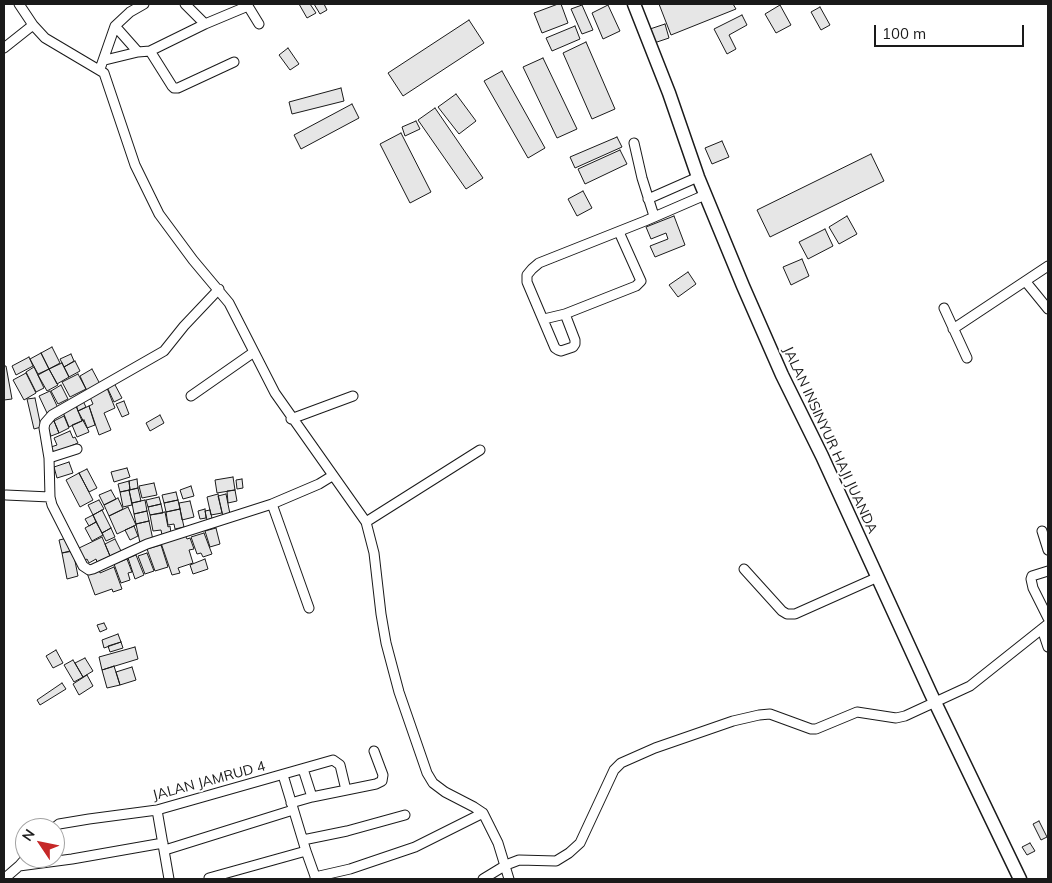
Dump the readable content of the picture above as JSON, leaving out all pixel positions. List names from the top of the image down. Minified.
{"streets":{"main road":["JALAN INSINYUR HAJI JUANDA"],"street":["JALAN JAMRUD 4"]},"scale_bar":"100 m","north":"top left"}
